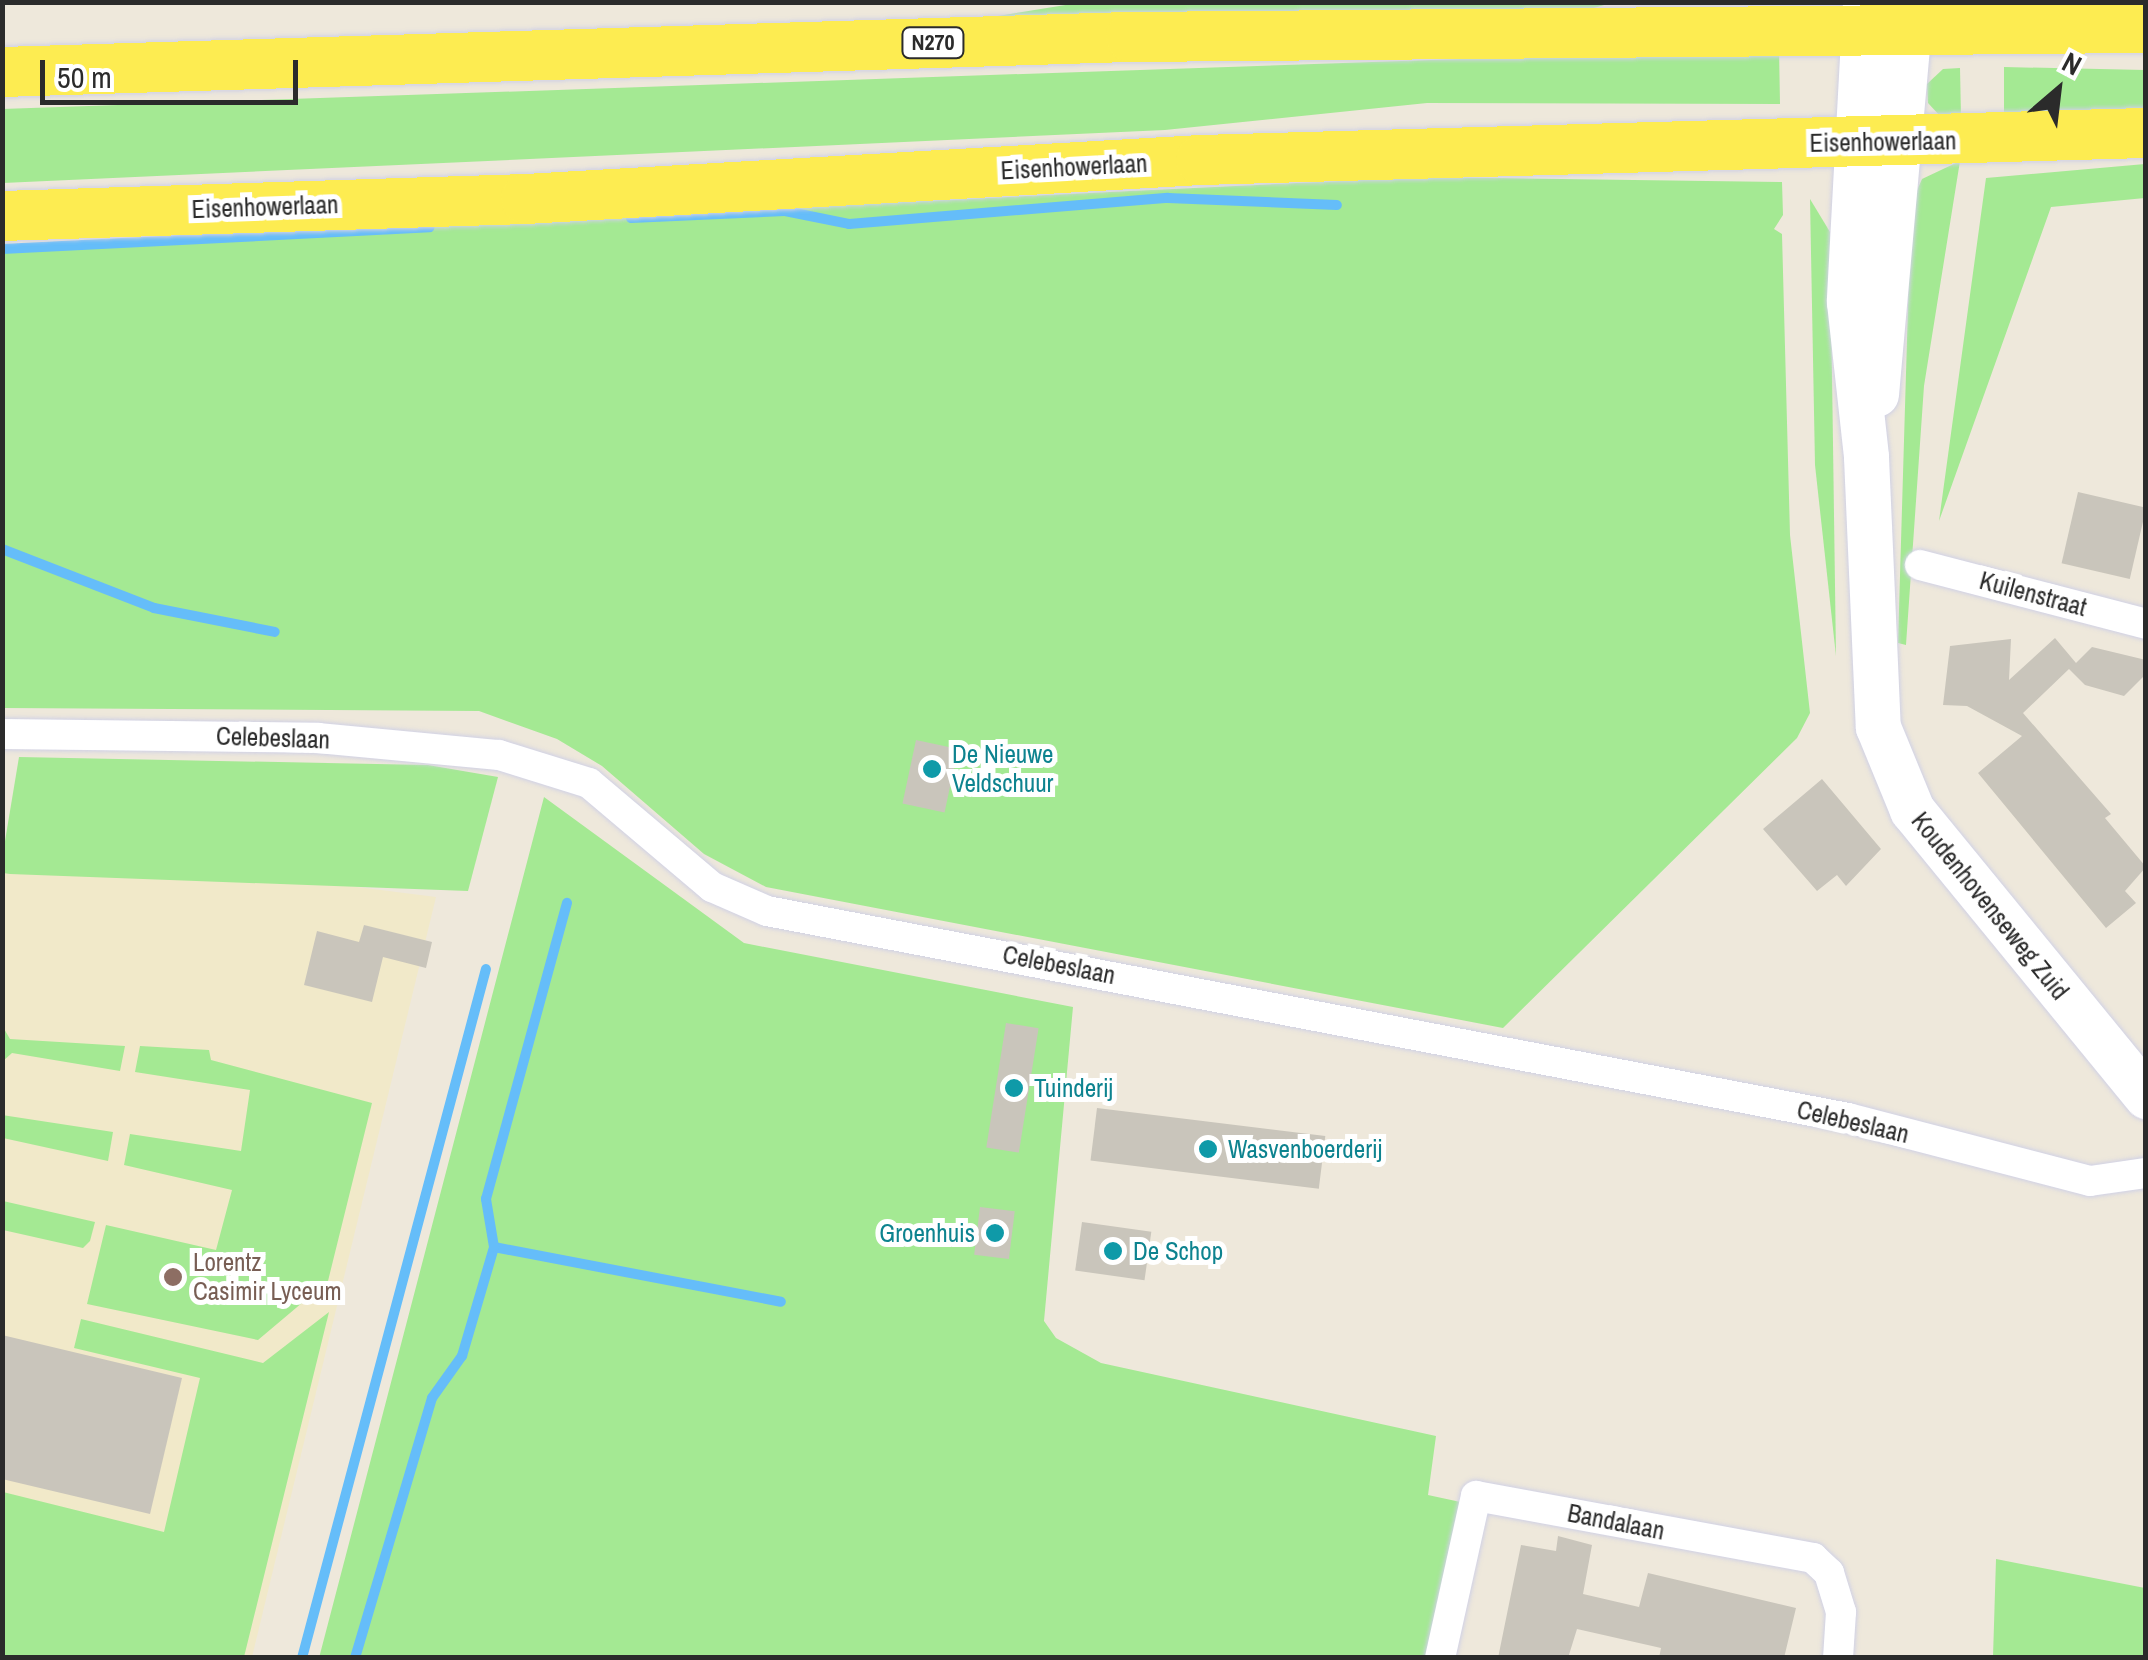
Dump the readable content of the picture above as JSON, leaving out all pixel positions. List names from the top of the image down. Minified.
{"streets":{"main road":["N270","Eisenhowerlaan","Koudenhovenseweg Zuid"],"street":["Kuilenstraat","Celebeslaan","Bandalaan"]},"crossings":[["N270","Koudenhovenseweg Zuid"],["Eisenhowerlaan","Koudenhovenseweg Zuid"]],"places":["De Nieuwe Veldschuur","Tuinderij","Wasvenboerderij","Groenhuis","De Schop","Lorentz Casimir Lyceum"],"scale_bar":"50 m","north":"top right"}
